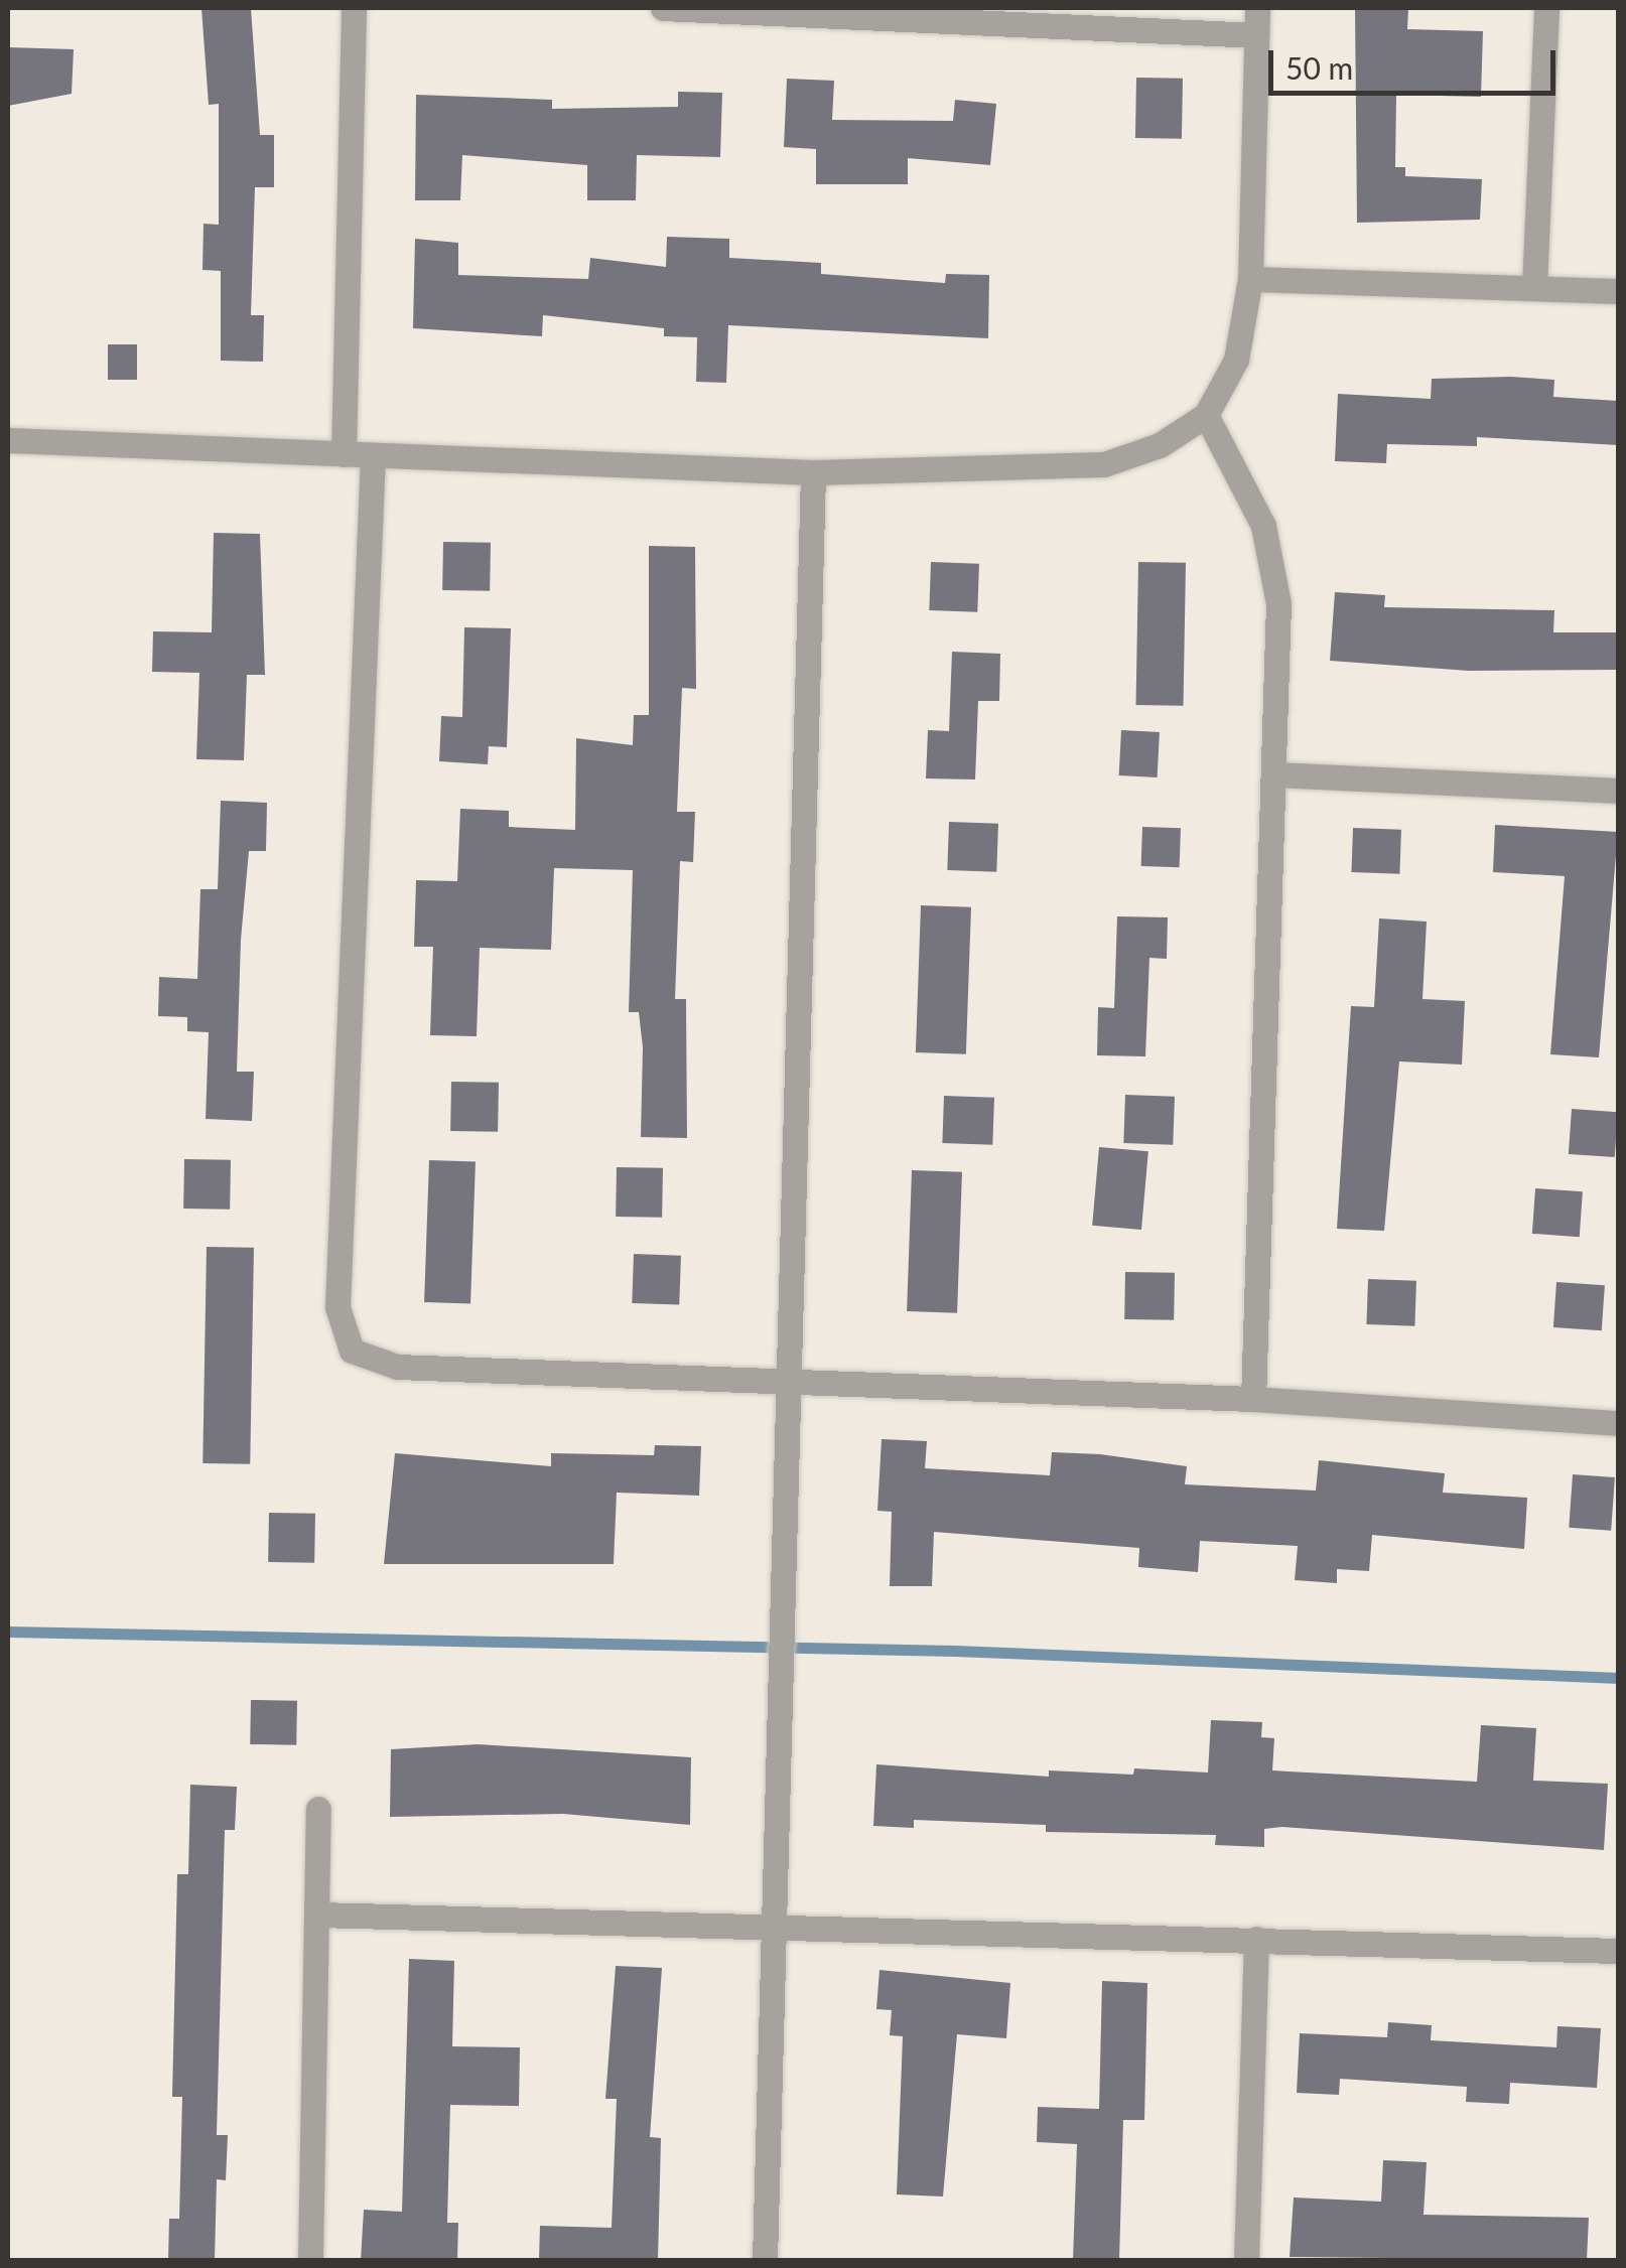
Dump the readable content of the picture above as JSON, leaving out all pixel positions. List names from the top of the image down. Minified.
{"scale_bar":"50 m"}
